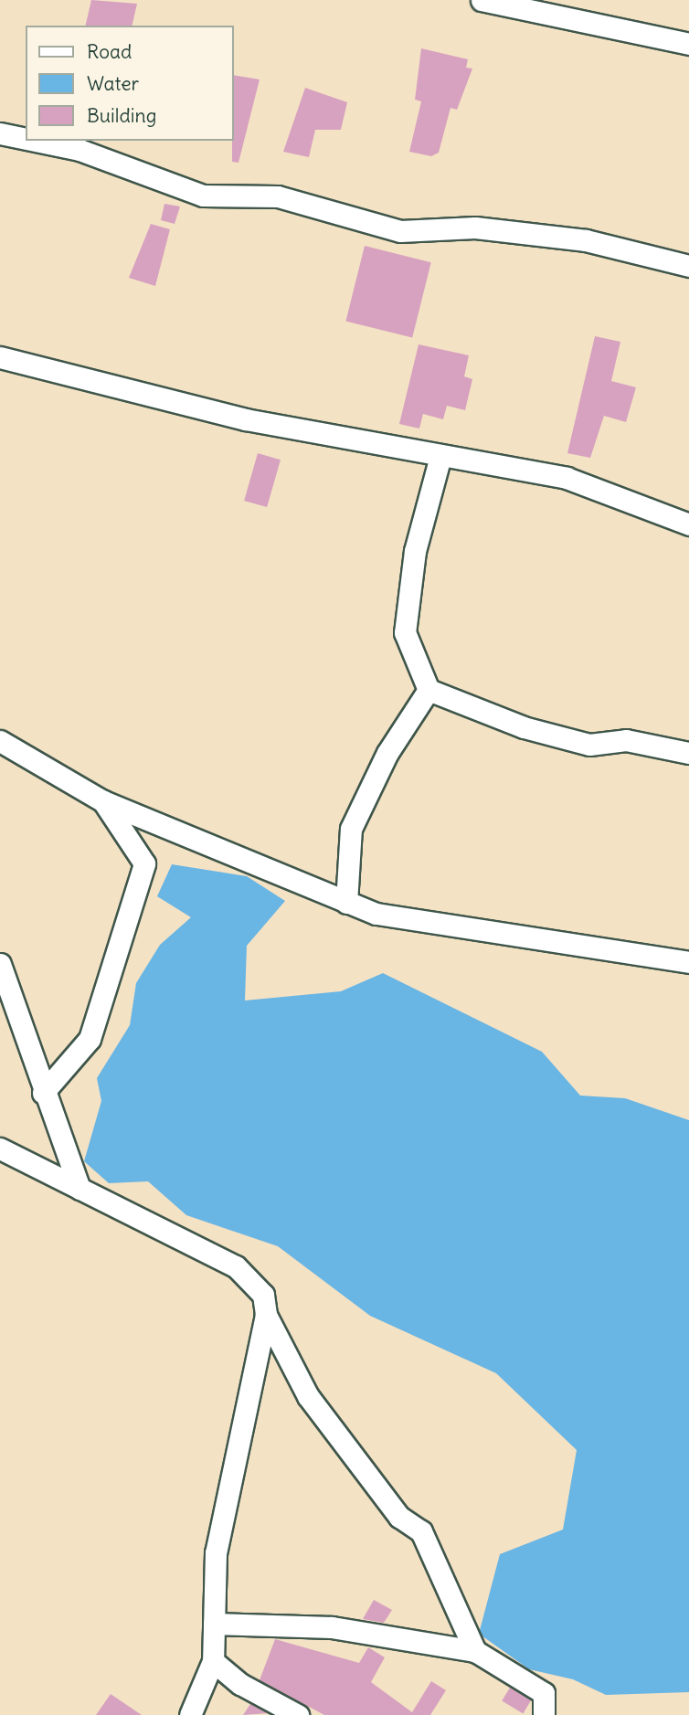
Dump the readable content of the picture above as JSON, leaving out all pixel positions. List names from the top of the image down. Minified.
{"legend":["Road","Water","Building"]}
